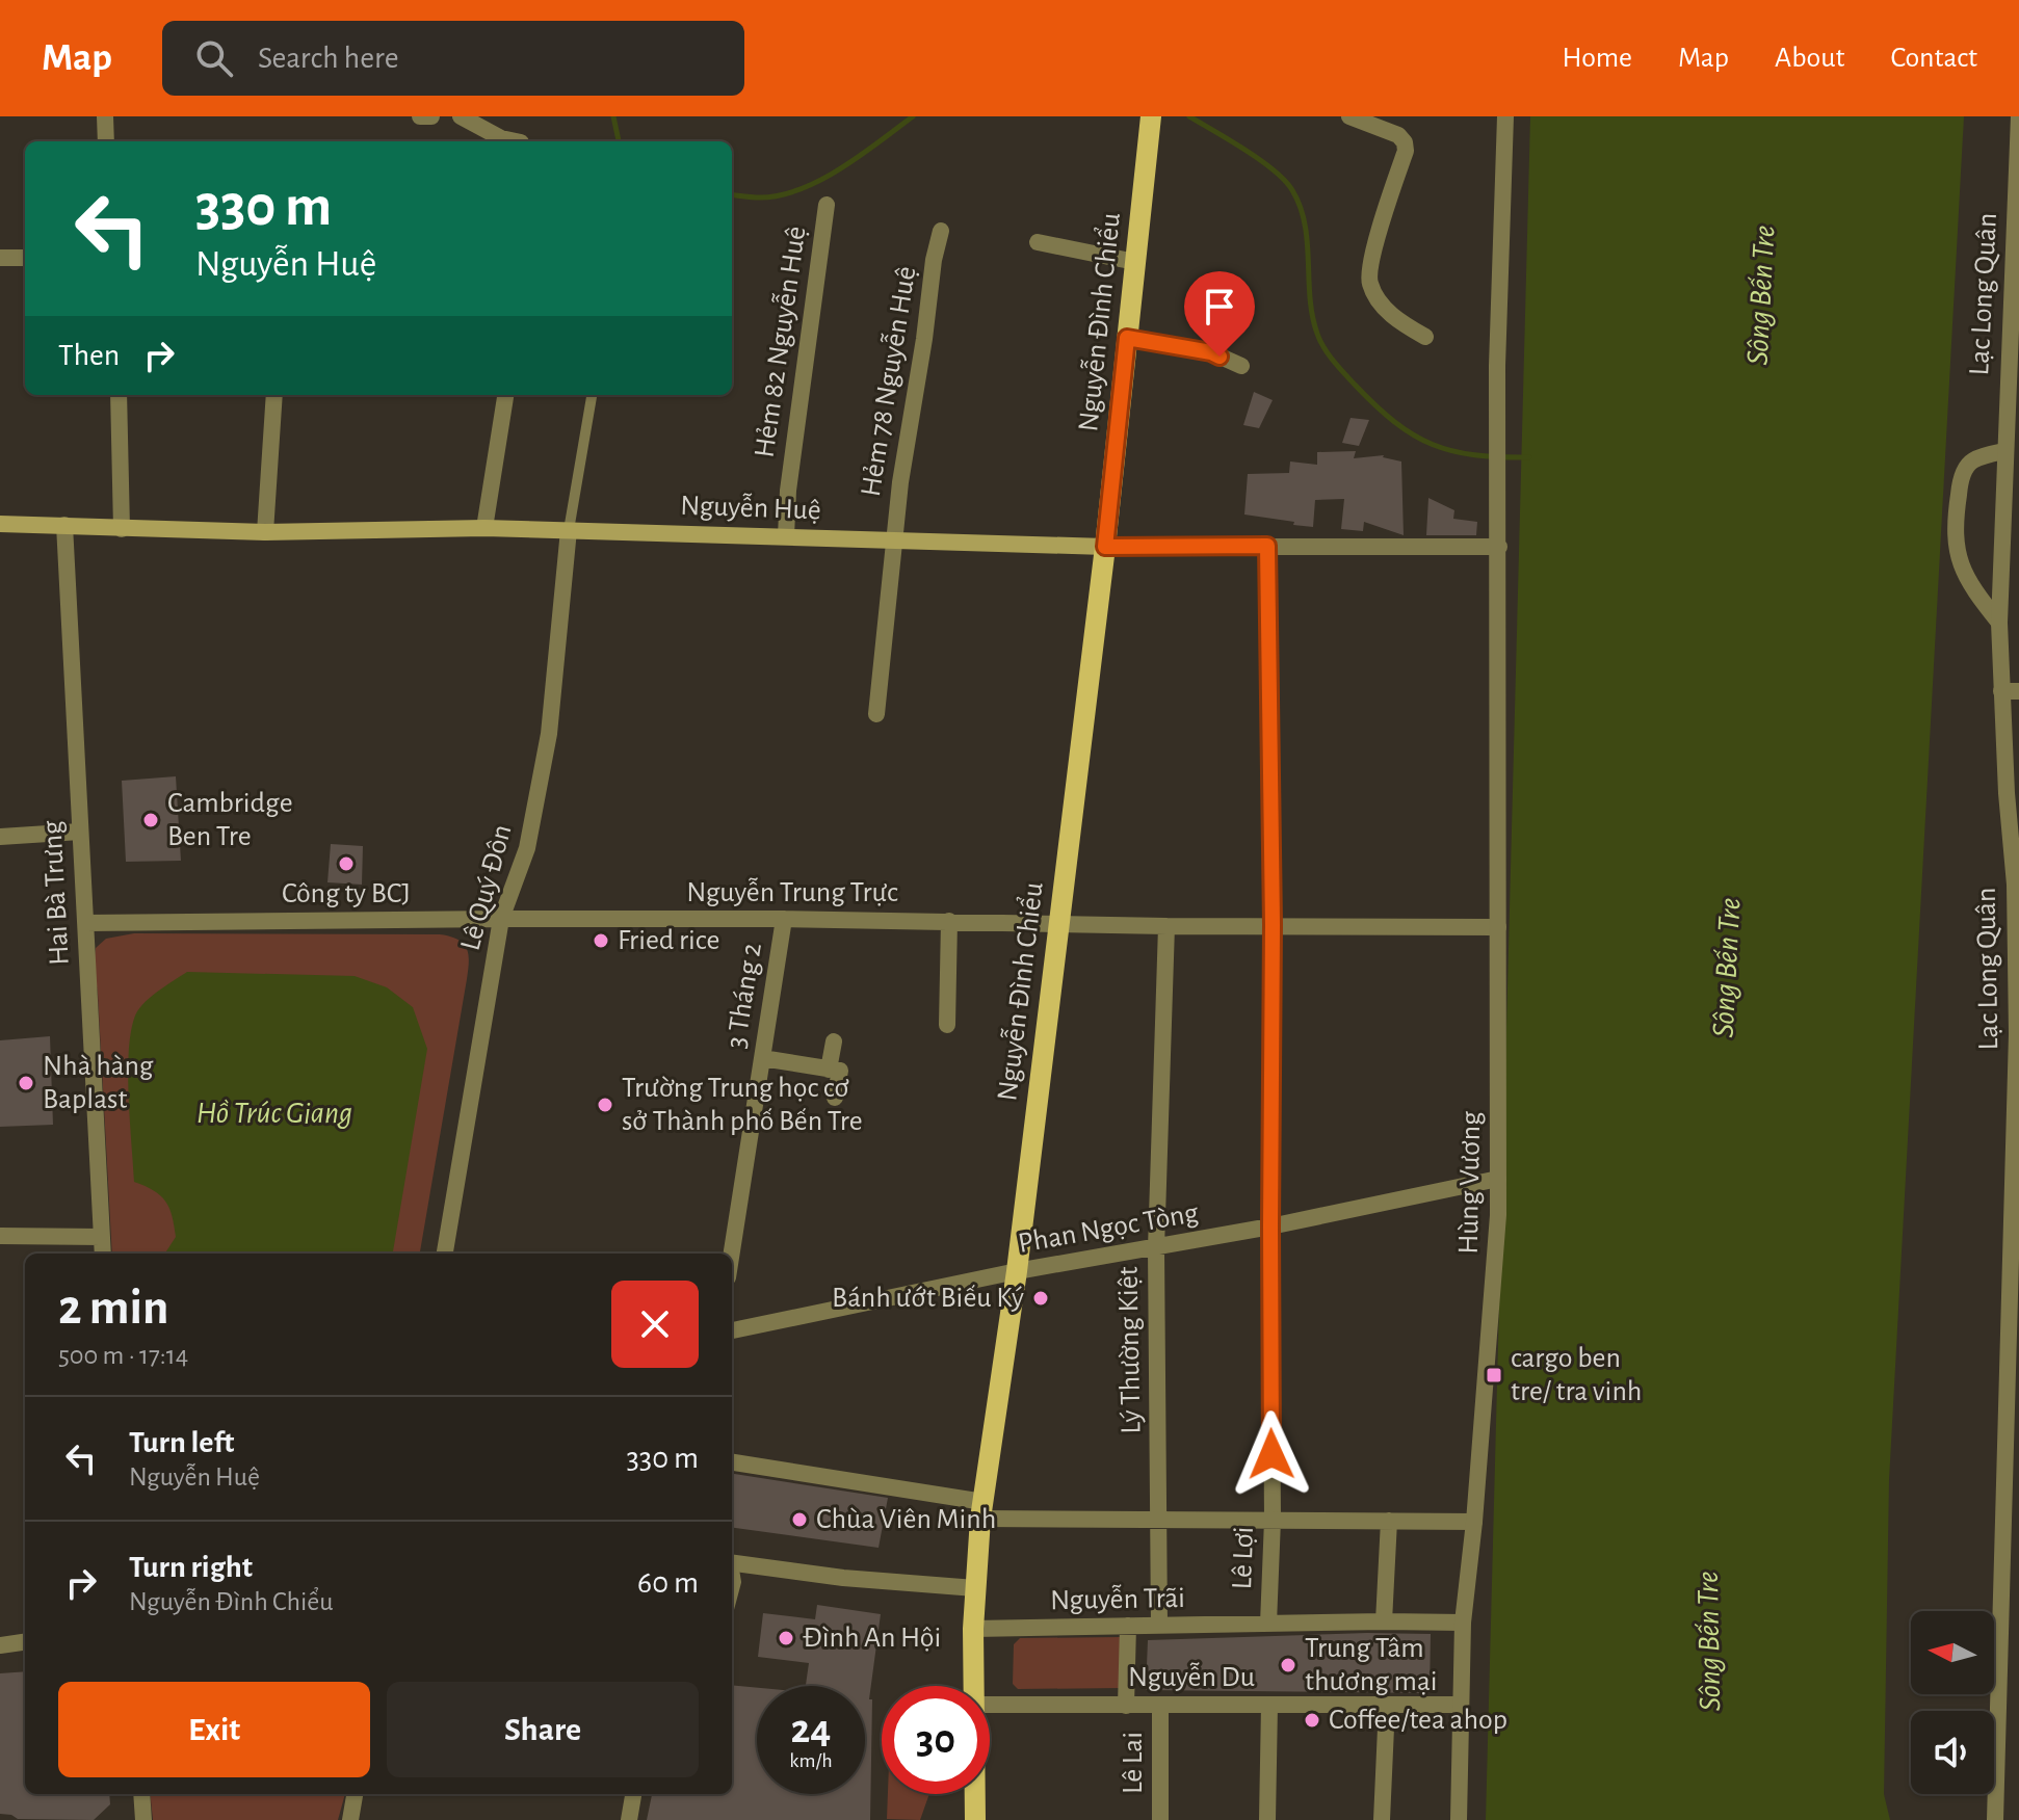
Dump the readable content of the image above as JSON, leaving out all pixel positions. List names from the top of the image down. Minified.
{"streets":{"main road":["Nguyễn Đình Chiểu","Nguyễn Huệ"],"street":["Lạc Long Quân","Hẻm 82 Nguyễn Huệ","Hẻm 78 Nguyễn Huệ","Lê Quý Đôn","Hai Bà Trưng","Nguyễn Trung Trực","3 Tháng 2","Hùng Vương","Phan Ngọc Tòng","Lý Thường Kiệt","Lê Lợi","Nguyễn Trãi","Nguyễn Du","Lê Lai"]},"crossings":[["Nguyễn Đình Chiểu","Nguyễn Huệ"],["Nguyễn Đình Chiểu","Nguyễn Trung Trực"],["Nguyễn Đình Chiểu","Phan Ngọc Tòng"],["Nguyễn Đình Chiểu","Nguyễn Trãi"],["Hẻm 82 Nguyễn Huệ","Nguyễn Huệ"],["Hẻm 78 Nguyễn Huệ","Nguyễn Huệ"],["Nguyễn Huệ","Lê Quý Đôn"],["Nguyễn Huệ","Hai Bà Trưng"],["Nguyễn Huệ","Hùng Vương"],["Nguyễn Huệ","Lê Lợi"],["Lê Quý Đôn","Nguyễn Trung Trực"],["Hai Bà Trưng","Nguyễn Trung Trực"],["Nguyễn Trung Trực","3 Tháng 2"],["Nguyễn Trung Trực","Hùng Vương"],["Nguyễn Trung Trực","Lý Thường Kiệt"],["Nguyễn Trung Trực","Lê Lợi"],["Hùng Vương","Phan Ngọc Tòng"],["Hùng Vương","Nguyễn Trãi"],["Hùng Vương","Nguyễn Du"],["Phan Ngọc Tòng","Lý Thường Kiệt"],["Phan Ngọc Tòng","Lê Lợi"],["Lý Thường Kiệt","Nguyễn Trãi"],["Lê Lợi","Nguyễn Trãi"],["Nguyễn Du","Lê Lai"]],"water":["Sông Bến Tre","Hồ Trúc Giang"],"places":{"other":["Cambridge Ben Tre","Công ty BCJ","Fried rice","Nhà hàng Baplast","Trường Trung học cơ sở Thành phố Bến Tre","Bánh ướt Biếu Ký","Chùa Viên Minh","Đình An Hội","Trung Tâm thương mại","Coffee/tea ahop"],"transit":["cargo ben tre/ tra vinh"]},"north":"left","page":{"header":"Map","search":"Search here","nav":["Home","Map","About","Contact"],"turn":["330 m","Nguyễn Huệ"],"then":"Then","heading":["2 min","500 m · 17:14"],"list":[{"name":"Turn left","note":"Nguyễn Huệ","value":"330 m"},{"name":"Turn right","note":"Nguyễn Đình Chiểu","value":"60 m"}],"buttons":["Exit","Share"],"speed":"24 km/h","limit":"30"}}
